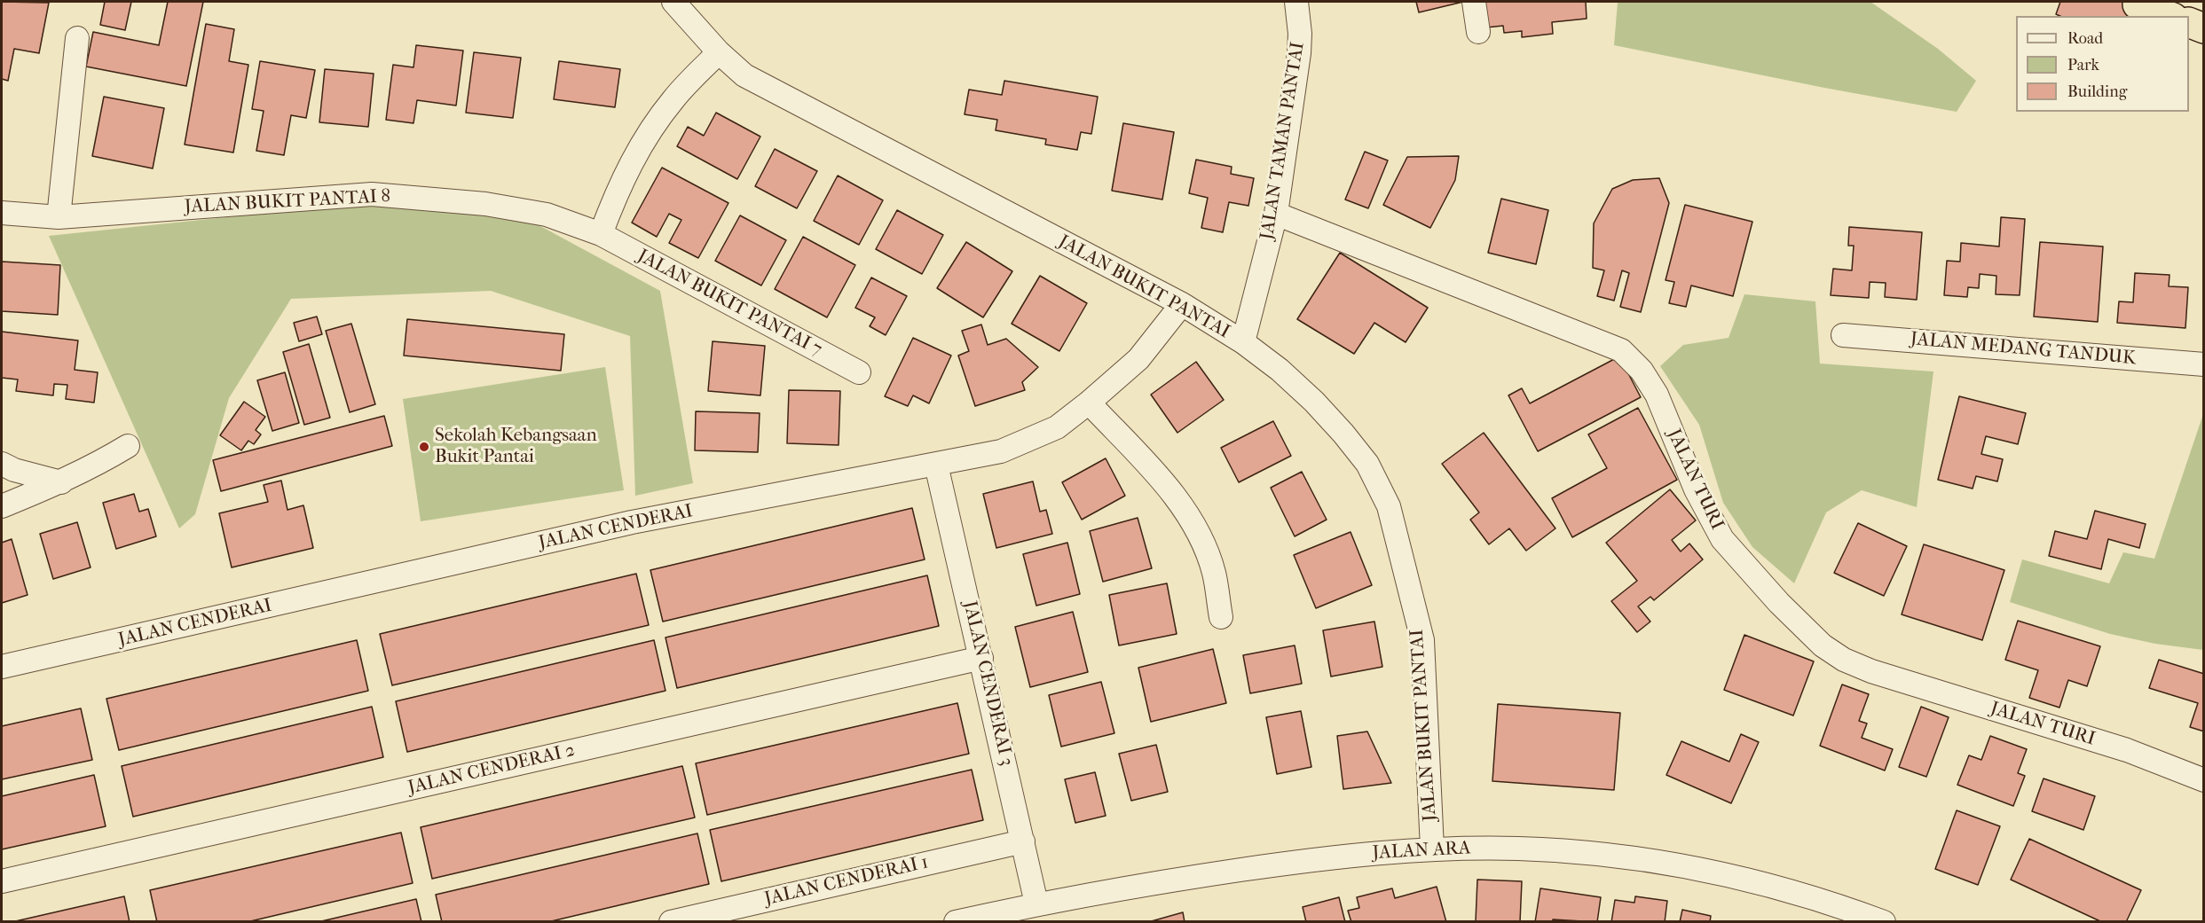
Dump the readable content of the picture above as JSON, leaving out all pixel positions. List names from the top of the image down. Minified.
{"streets":{"street":["JALAN TAMAN PANTAI","JALAN BUKIT PANTAI 8","JALAN BUKIT PANTAI","JALAN BUKIT PANTAI 7","JALAN MEDANG TANDUK","JALAN TURI","JALAN CENDERAI","JALAN CENDERAI 3","JALAN CENDERAI 2","JALAN ARA","JALAN CENDERAI 1"]},"crossings":[["JALAN TAMAN PANTAI","JALAN BUKIT PANTAI"],["JALAN TAMAN PANTAI","JALAN TURI"],["JALAN BUKIT PANTAI 8","JALAN BUKIT PANTAI 7"],["JALAN BUKIT PANTAI","JALAN CENDERAI"],["JALAN BUKIT PANTAI","JALAN ARA"],["JALAN CENDERAI","JALAN CENDERAI 3"],["JALAN CENDERAI 3","JALAN CENDERAI 2"],["JALAN CENDERAI 3","JALAN ARA"],["JALAN CENDERAI 3","JALAN CENDERAI 1"]],"places":["Sekolah Kebangsaan Bukit Pantai"],"legend":["Road","Park","Building"]}
